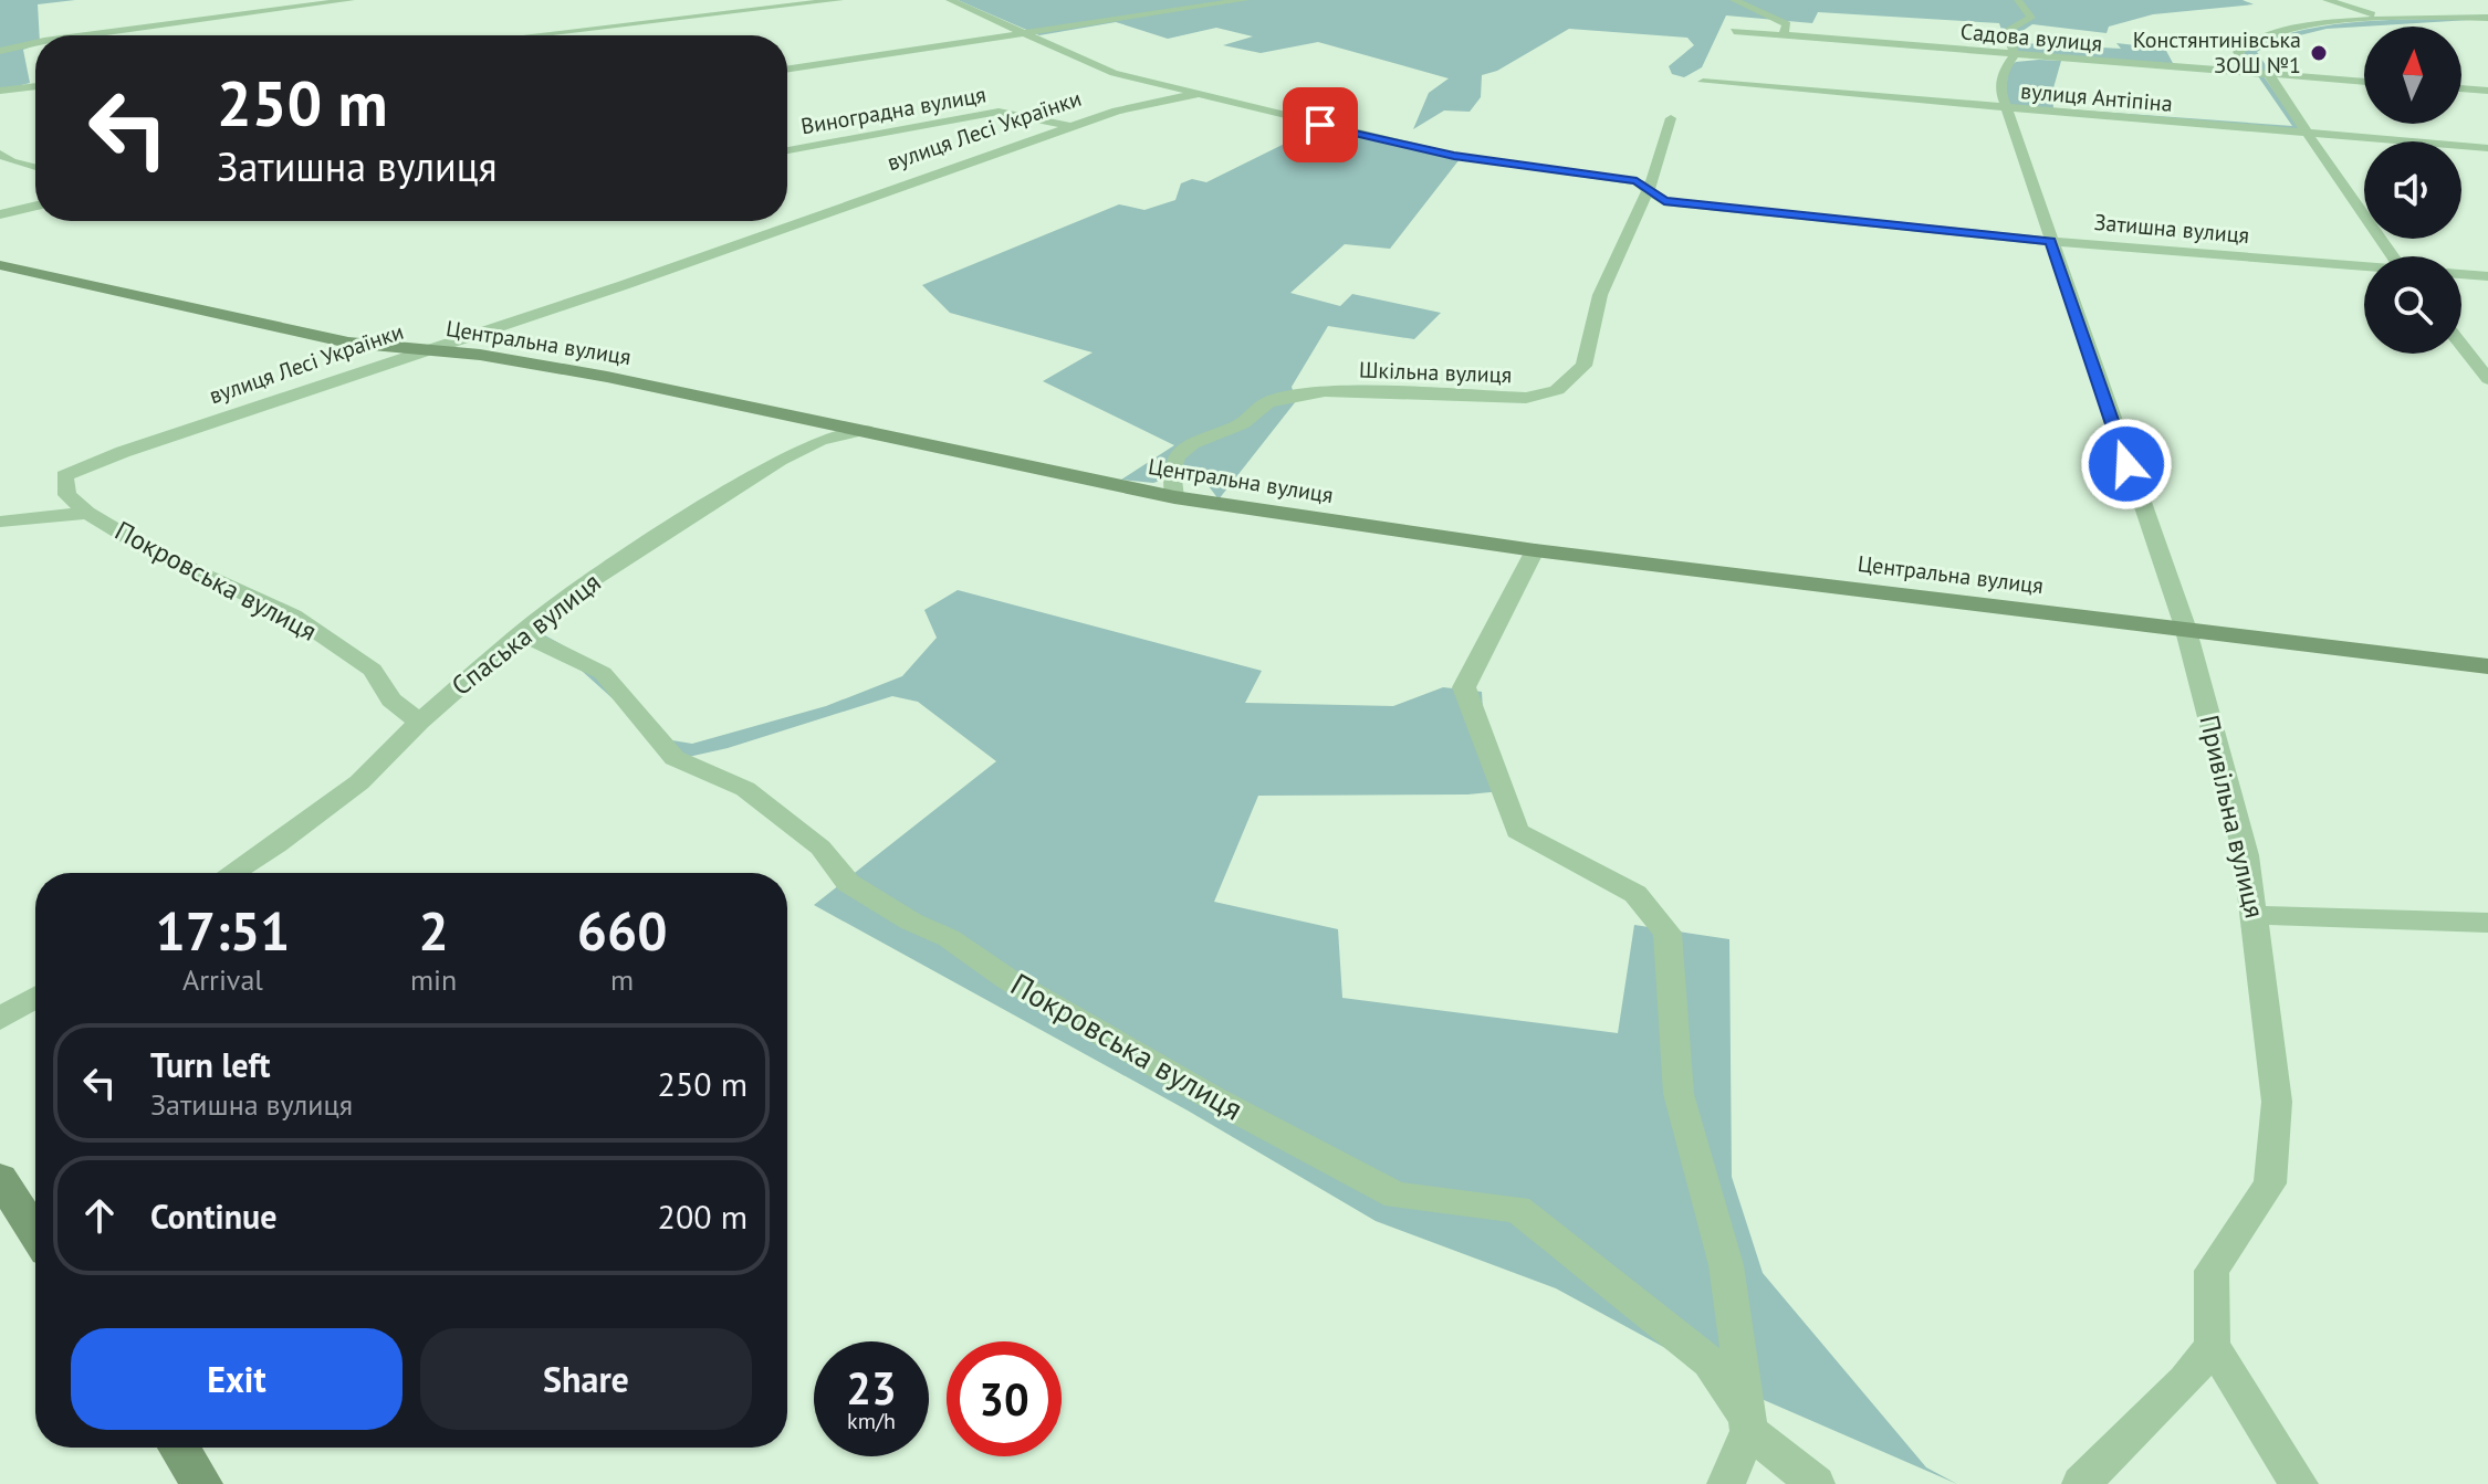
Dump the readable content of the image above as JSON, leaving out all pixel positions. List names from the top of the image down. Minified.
{"streets":{"street":["Садова вулиця","вулиця Антіпіна","Виноградна вулиця","вулиця Лесі Українки","Затишна вулиця","Центральна вулиця","Шкільна вулиця","Покровська вулиця","Спаська вулиця","Привільна вулиця"]},"crossings":[["Садова вулиця","Привільна вулиця"],["вулиця Антіпіна","Привільна вулиця"],["Виноградна вулиця","вулиця Лесі Українки"],["вулиця Лесі Українки","Затишна вулиця"],["вулиця Лесі Українки","Центральна вулиця"],["вулиця Лесі Українки","Покровська вулиця"],["Затишна вулиця","Шкільна вулиця"],["Затишна вулиця","Привільна вулиця"],["Центральна вулиця","Шкільна вулиця"],["Центральна вулиця","Спаська вулиця"],["Центральна вулиця","Привільна вулиця"],["Покровська вулиця","Спаська вулиця"]],"places":["Констянтинівська ЗОШ №1"],"north":"top","page":{"turn":["250 m","Затишна вулиця"],"eta":["17:51","Arrival","2","min","660","m"],"list":[{"name":"Turn left","note":"Затишна вулиця","value":"250 m"},{"name":"Continue","value":"200 m"}],"buttons":["Exit","Share"],"speed":"23 km/h","limit":"30"}}
